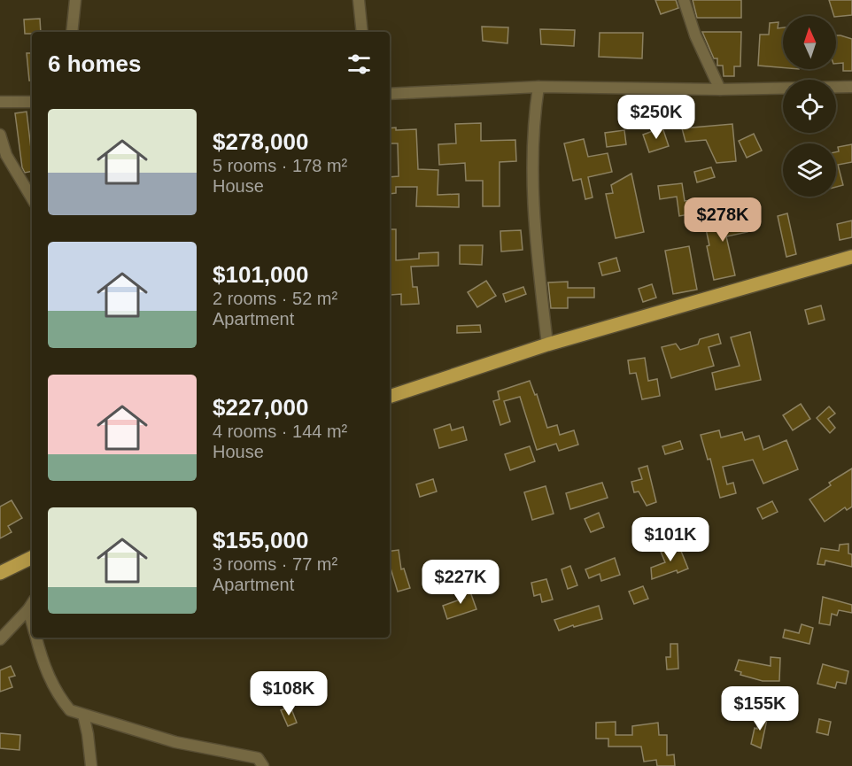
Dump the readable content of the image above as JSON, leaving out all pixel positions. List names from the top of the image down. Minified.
{"north":"top","page":{"heading":"6 homes","price":["$250K","$278K","$101K","$227K","$108K","$155K"],"list":[{"name":"$278,000","note":"5 rooms · 178 m² · House"},{"name":"$101,000","note":"2 rooms · 52 m² · Apartment"},{"name":"$227,000","note":"4 rooms · 144 m² · House"},{"name":"$155,000","note":"3 rooms · 77 m² · Apartment"}]}}
